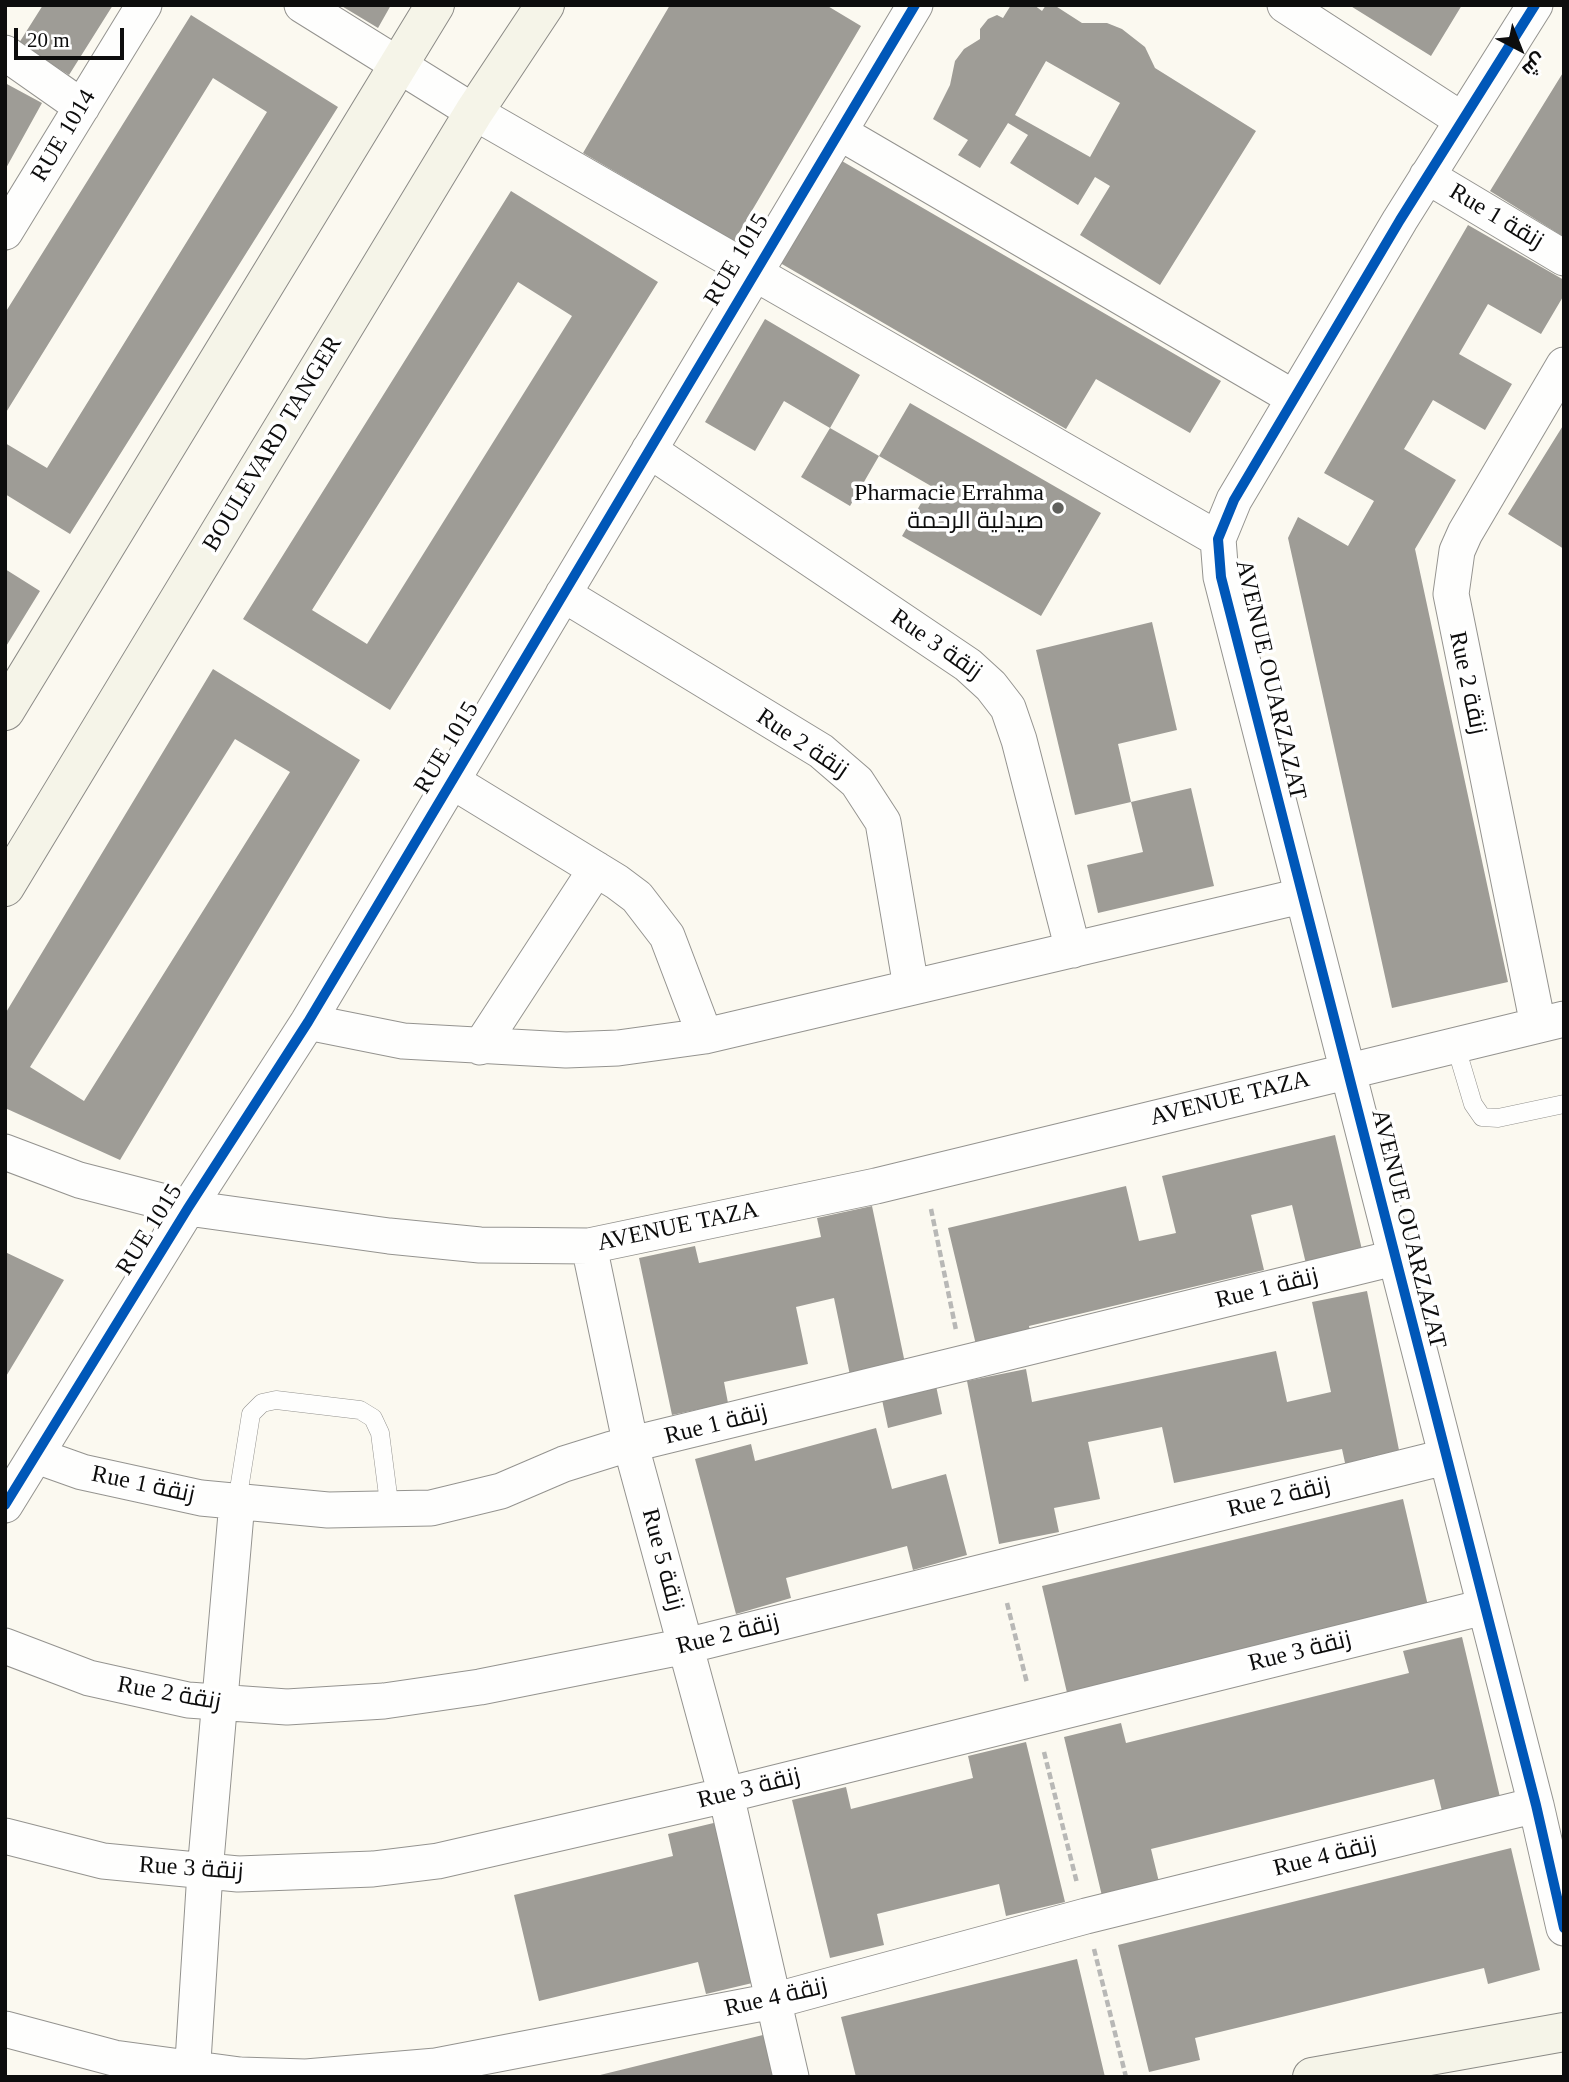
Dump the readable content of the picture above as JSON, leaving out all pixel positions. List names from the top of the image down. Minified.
{"streets":{"street":["RUE 1014","Rue 1 زنقة","RUE 1015","BOULEVARD TANGER","Rue 3 زنقة","AVENUE OUARZAZAT","Rue 2 زنقة","AVENUE TAZA","Rue 5 زنقة","Rue 4 زنقة"]},"crossings":[["Rue 1 زنقة","RUE 1015"],["Rue 1 زنقة","AVENUE OUARZAZAT"],["Rue 1 زنقة","Rue 5 زنقة"],["RUE 1015","Rue 3 زنقة"],["RUE 1015","Rue 2 زنقة"],["RUE 1015","AVENUE TAZA"],["Rue 3 زنقة","AVENUE OUARZAZAT"],["Rue 3 زنقة","Rue 5 زنقة"],["AVENUE OUARZAZAT","Rue 2 زنقة"],["AVENUE OUARZAZAT","AVENUE TAZA"],["AVENUE OUARZAZAT","Rue 4 زنقة"],["Rue 2 زنقة","AVENUE TAZA"],["Rue 2 زنقة","Rue 5 زنقة"],["AVENUE TAZA","Rue 5 زنقة"],["Rue 5 زنقة","Rue 4 زنقة"]],"places":["Pharmacie Errahma صيدلية الرحمة"],"scale_bar":"20 m","north":"bottom right"}
